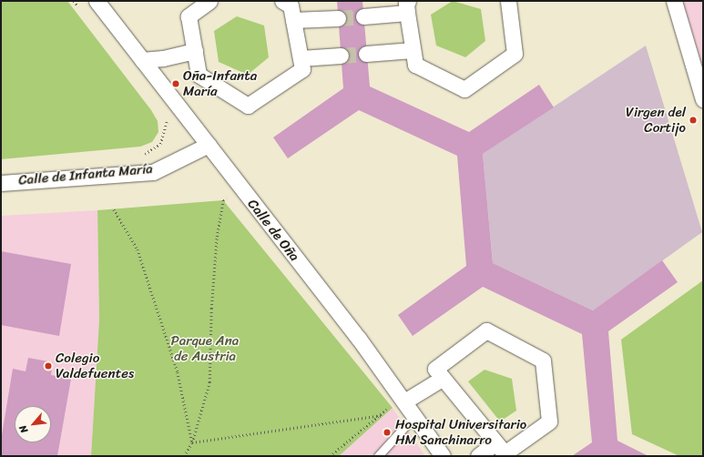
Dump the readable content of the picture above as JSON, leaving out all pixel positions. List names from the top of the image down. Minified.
{"streets":{"street":["Calle de Infanta María","Calle de Oña"]},"crossings":[["Calle de Infanta María","Calle de Oña"]],"parks":["Parque Ana de Austria"],"places":["Oña-Infanta María","Virgen del Cortijo","Colegio Valdefuentes","Hospital Universitario HM Sanchinarro"],"north":"bottom left"}
